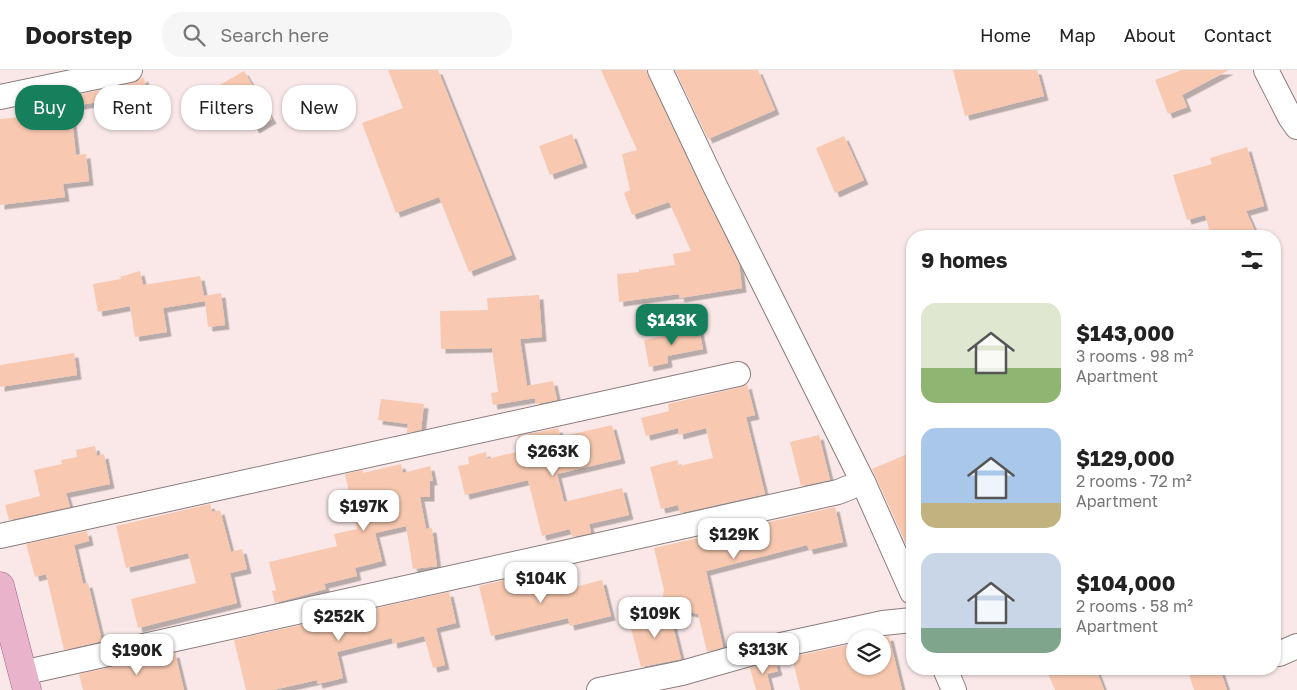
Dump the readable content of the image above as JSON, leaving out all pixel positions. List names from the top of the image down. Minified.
{"page":{"header":"Doorstep","search":"Search here","nav":["Home","Map","About","Contact"],"chip":["Buy","Rent","Filters","New"],"heading":"9 homes","list":[{"name":"$143,000","note":"3 rooms · 98 m² · Apartment"},{"name":"$129,000","note":"2 rooms · 72 m² · Apartment"},{"name":"$104,000","note":"2 rooms · 58 m² · Apartment"}],"price":["$143K","$263K","$197K","$129K","$104K","$109K","$252K","$313K","$190K"]}}
